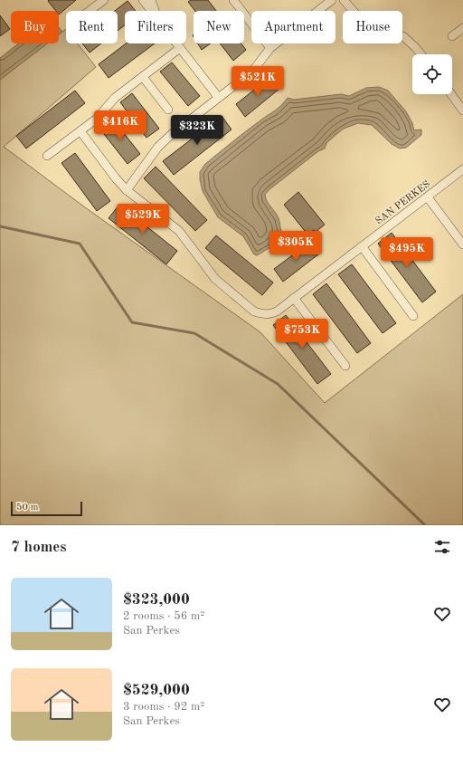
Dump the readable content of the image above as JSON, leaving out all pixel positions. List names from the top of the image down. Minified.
{"streets":{"street":["SAN PERKES"]},"scale_bar":"50 m","page":{"chip":["Buy","Rent","Filters","New","Apartment","House"],"price":["$521K","$416K","$323K","$529K","$305K","$495K","$753K"],"scale":"50 m","heading":"7 homes","list":[{"name":"$323,000","note":"2 rooms · 56 m² · San Perkes"},{"name":"$529,000","note":"3 rooms · 92 m² · San Perkes"}]}}
